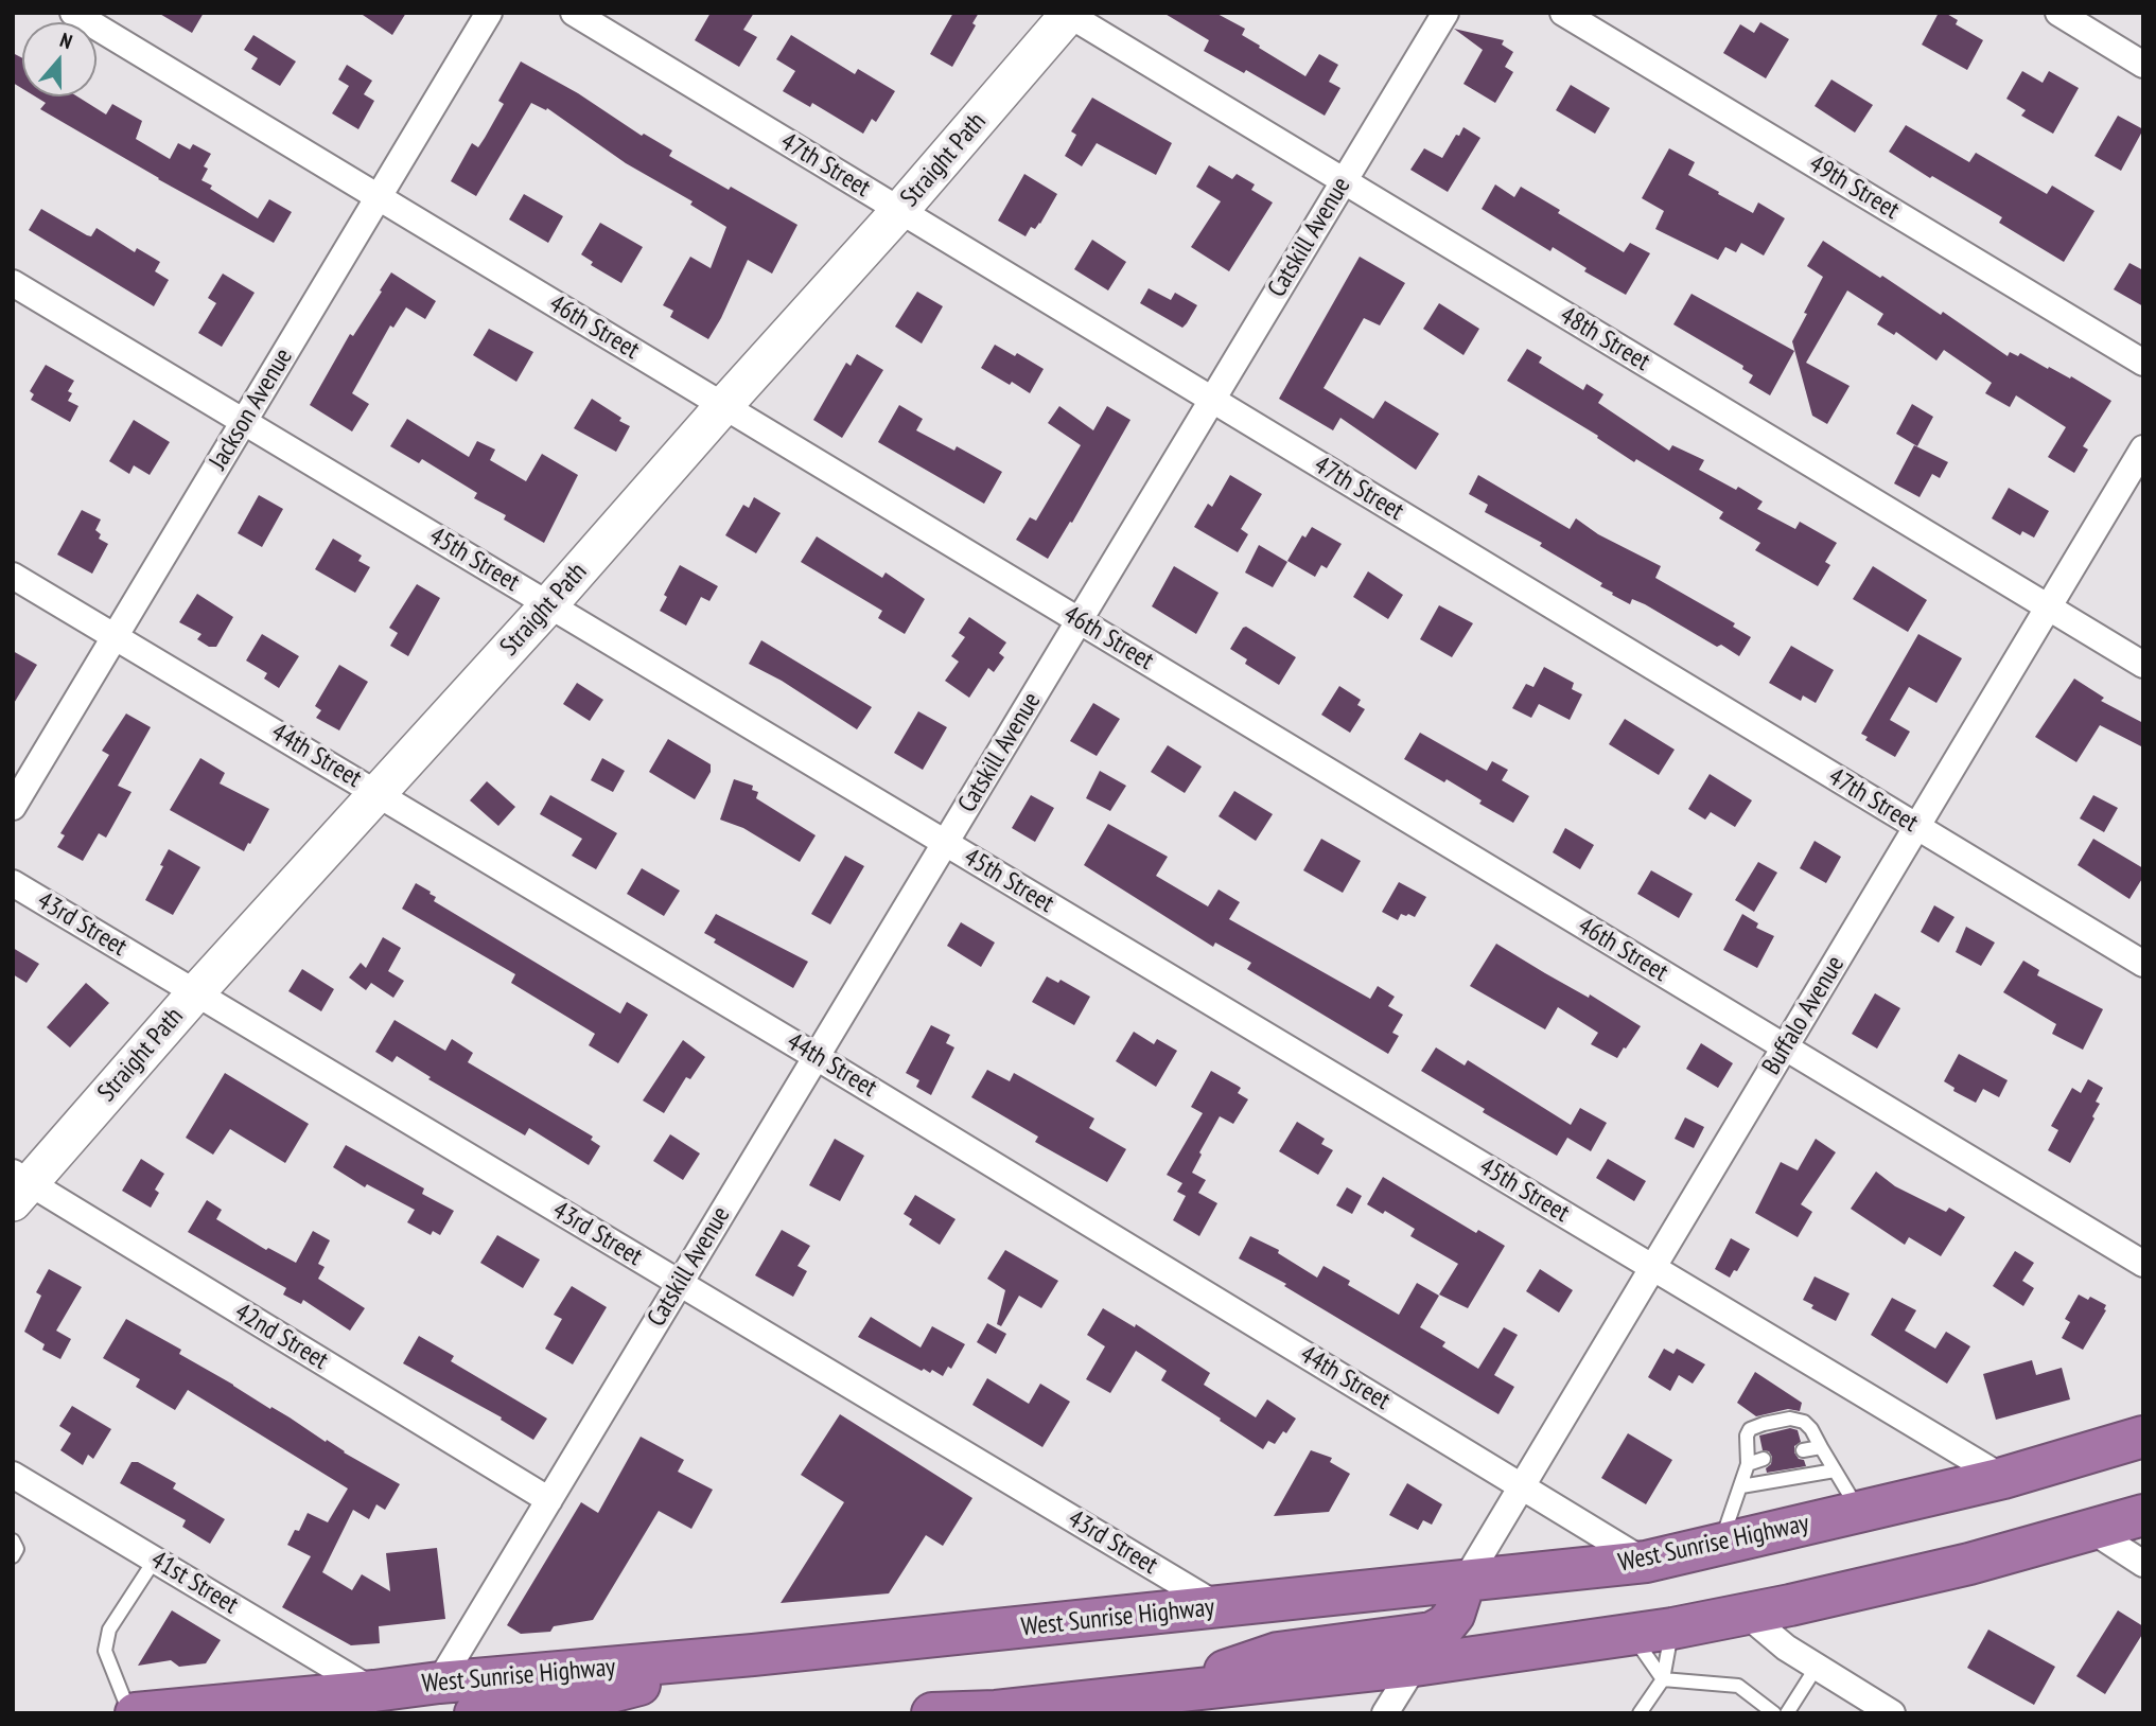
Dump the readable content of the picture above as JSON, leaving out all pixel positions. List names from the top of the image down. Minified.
{"streets":{"highway":["West Sunrise Highway"],"main road":["Straight Path"],"street":["47th Street","49th Street","Catskill Avenue","46th Street","48th Street","Jackson Avenue","45th Street","44th Street","43rd Street","Buffalo Avenue","42nd Street","41st Street"]},"crossings":[["Straight Path","47th Street"],["Straight Path","46th Street"],["Straight Path","48th Street"],["Straight Path","45th Street"],["Straight Path","44th Street"],["Straight Path","43rd Street"],["Straight Path","42nd Street"],["47th Street","Catskill Avenue"],["47th Street","Buffalo Avenue"],["Catskill Avenue","46th Street"],["Catskill Avenue","48th Street"],["Catskill Avenue","45th Street"],["Catskill Avenue","44th Street"],["Catskill Avenue","43rd Street"],["Catskill Avenue","42nd Street"],["Catskill Avenue","West Sunrise Highway"],["46th Street","Jackson Avenue"],["46th Street","Buffalo Avenue"],["48th Street","Buffalo Avenue"],["Jackson Avenue","45th Street"],["Jackson Avenue","44th Street"],["45th Street","Buffalo Avenue"],["45th Street","West Sunrise Highway"],["44th Street","Buffalo Avenue"],["44th Street","West Sunrise Highway"],["43rd Street","West Sunrise Highway"],["Buffalo Avenue","West Sunrise Highway"],["West Sunrise Highway","41st Street"]],"north":"top"}
